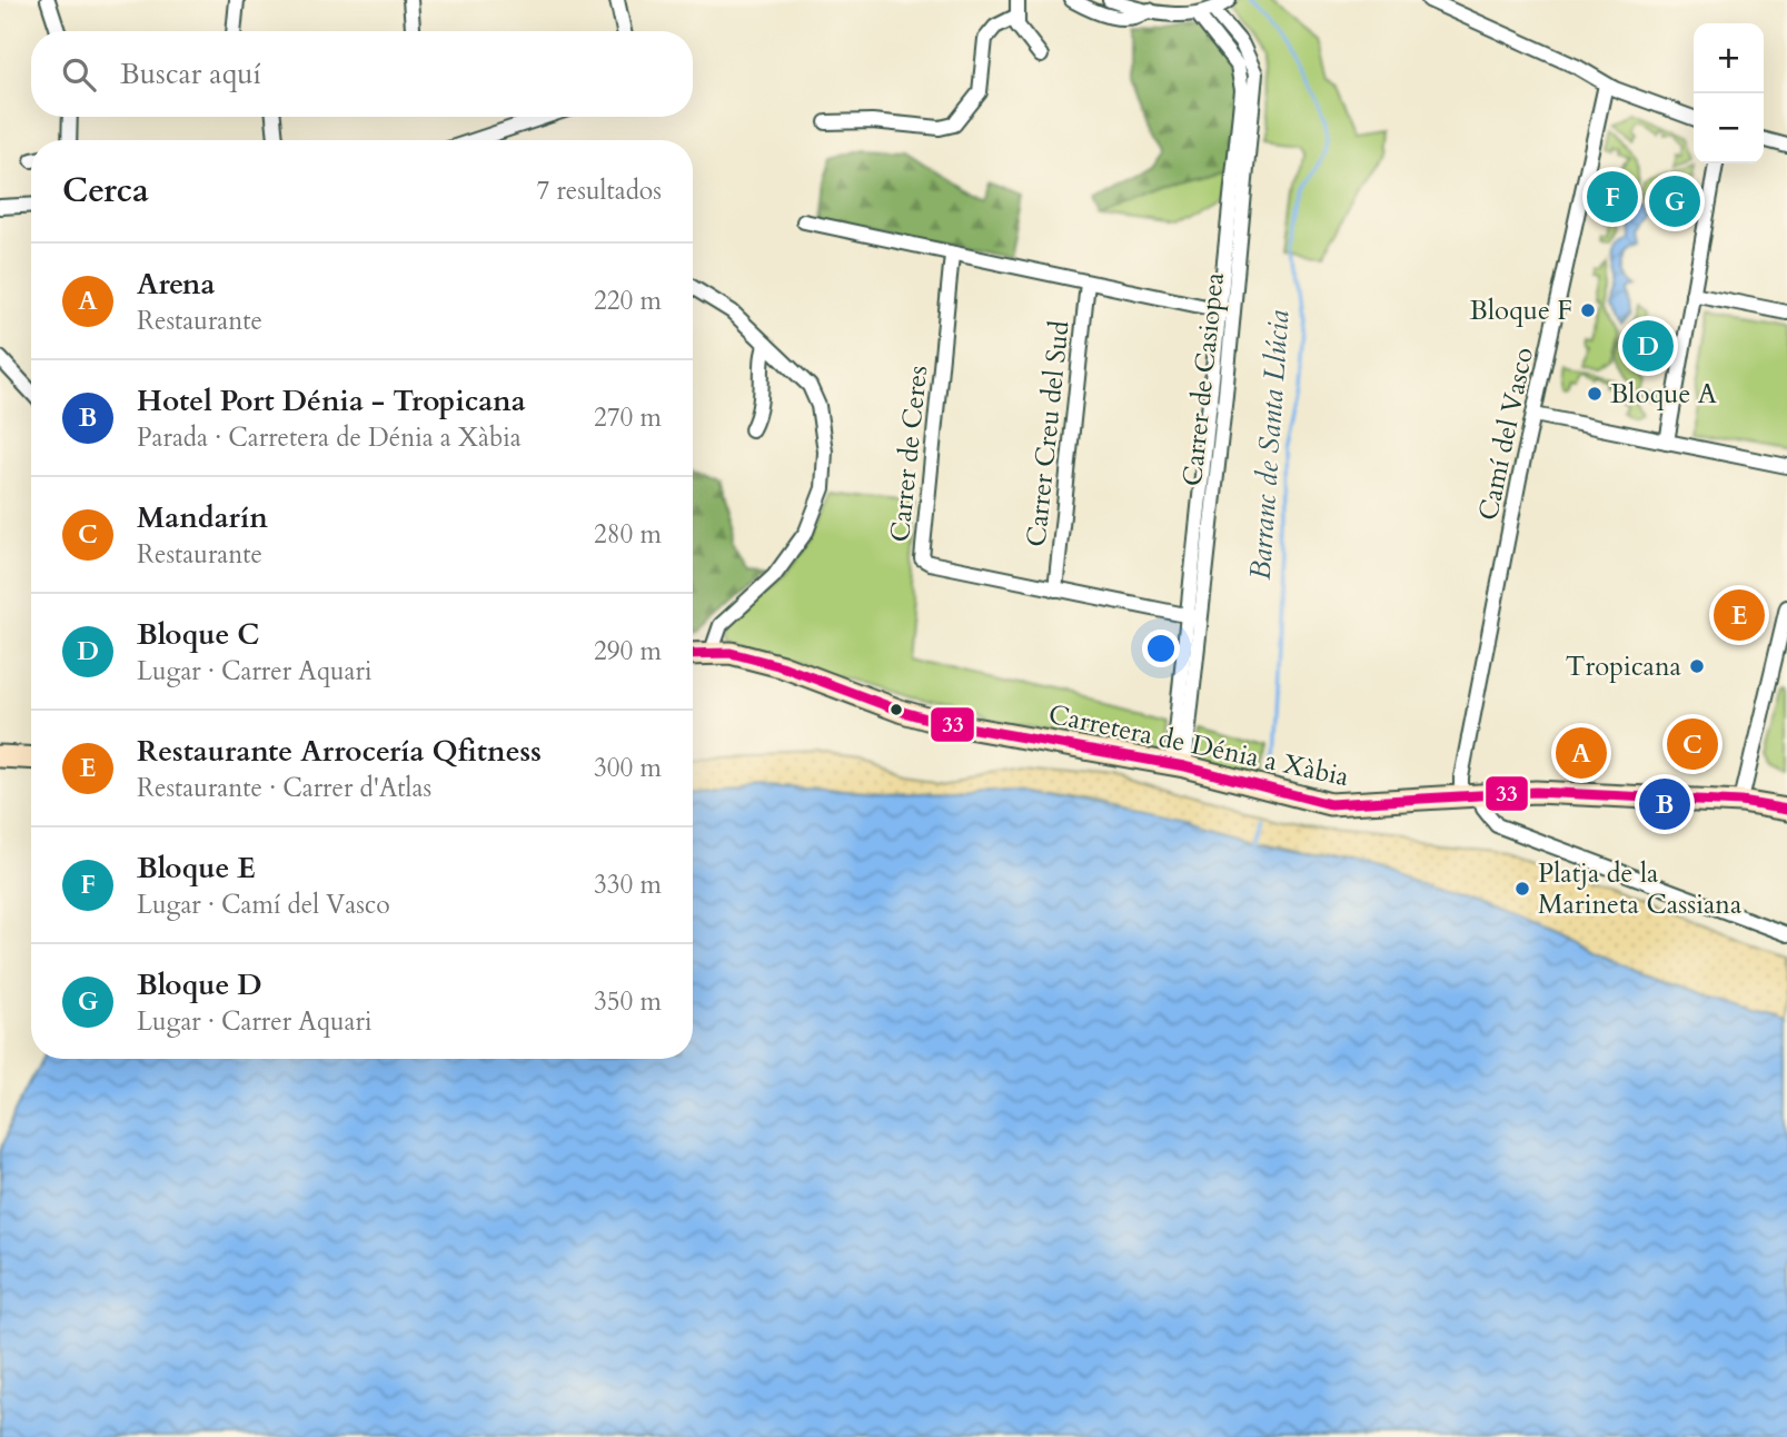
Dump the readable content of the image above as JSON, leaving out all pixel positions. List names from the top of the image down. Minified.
{"streets":{"street":["Carrer de Casiopea","Carrer Creu del Sud","Camí del Vasco","Carrer de Ceres","Carretera de Dénia a Xàbia"]},"crossings":[["Carrer de Casiopea","Carrer de Ceres"],["Carrer de Casiopea","Carretera de Dénia a Xàbia"],["Carrer Creu del Sud","Carrer de Ceres"],["Camí del Vasco","Carretera de Dénia a Xàbia"]],"water":["Barranc de Santa Llúcia"],"places":["Bloque F","Bloque A","Tropicana","Platja de la Marineta Cassiana"],"lines":["transit line 33"],"page":{"map_buttons":["+","−"],"search":"Buscar aquí","heading":["Cerca","7 resultados"],"pins":["F","G","D","E","C","A","B"],"list":[{"mark":"A","name":"Arena","note":"Restaurante","value":"220 m"},{"mark":"B","name":"Hotel Port Dénia - Tropicana","note":"Parada · Carretera de Dénia a Xàbia","value":"270 m"},{"mark":"C","name":"Mandarín","note":"Restaurante","value":"280 m"},{"mark":"D","name":"Bloque C","note":"Lugar · Carrer Aquari","value":"290 m"},{"mark":"E","name":"Restaurante Arrocería Qfitness","note":"Restaurante · Carrer d'Atlas","value":"300 m"},{"mark":"F","name":"Bloque E","note":"Lugar · Camí del Vasco","value":"330 m"},{"mark":"G","name":"Bloque D","note":"Lugar · Carrer Aquari","value":"350 m"}]}}
